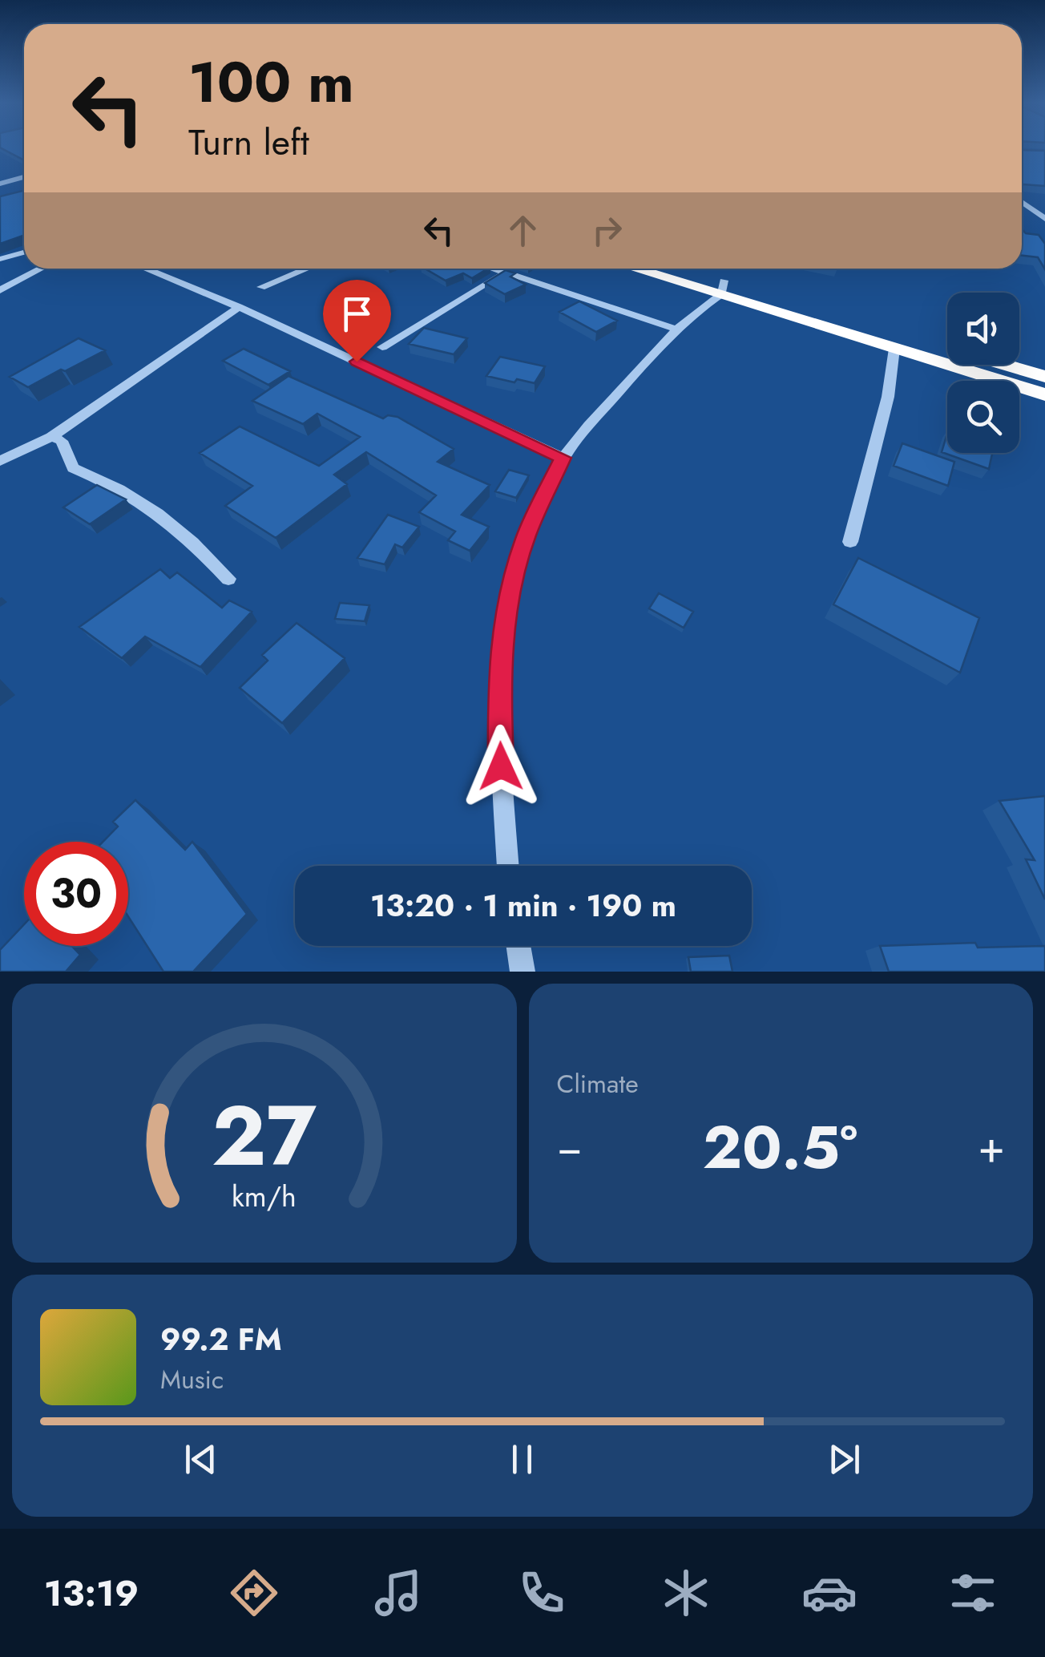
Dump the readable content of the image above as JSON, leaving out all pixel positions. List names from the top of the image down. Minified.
{"page":{"turn":["100 m","Turn left"],"limit":"30","trip":"13:20 · 1 min · 190 m","tile":"Climate","heat":["−","20.5°","+"],"song":["99.2 FM","Music"],"tabs":"13:19","gauge":["27","km/h"]}}
